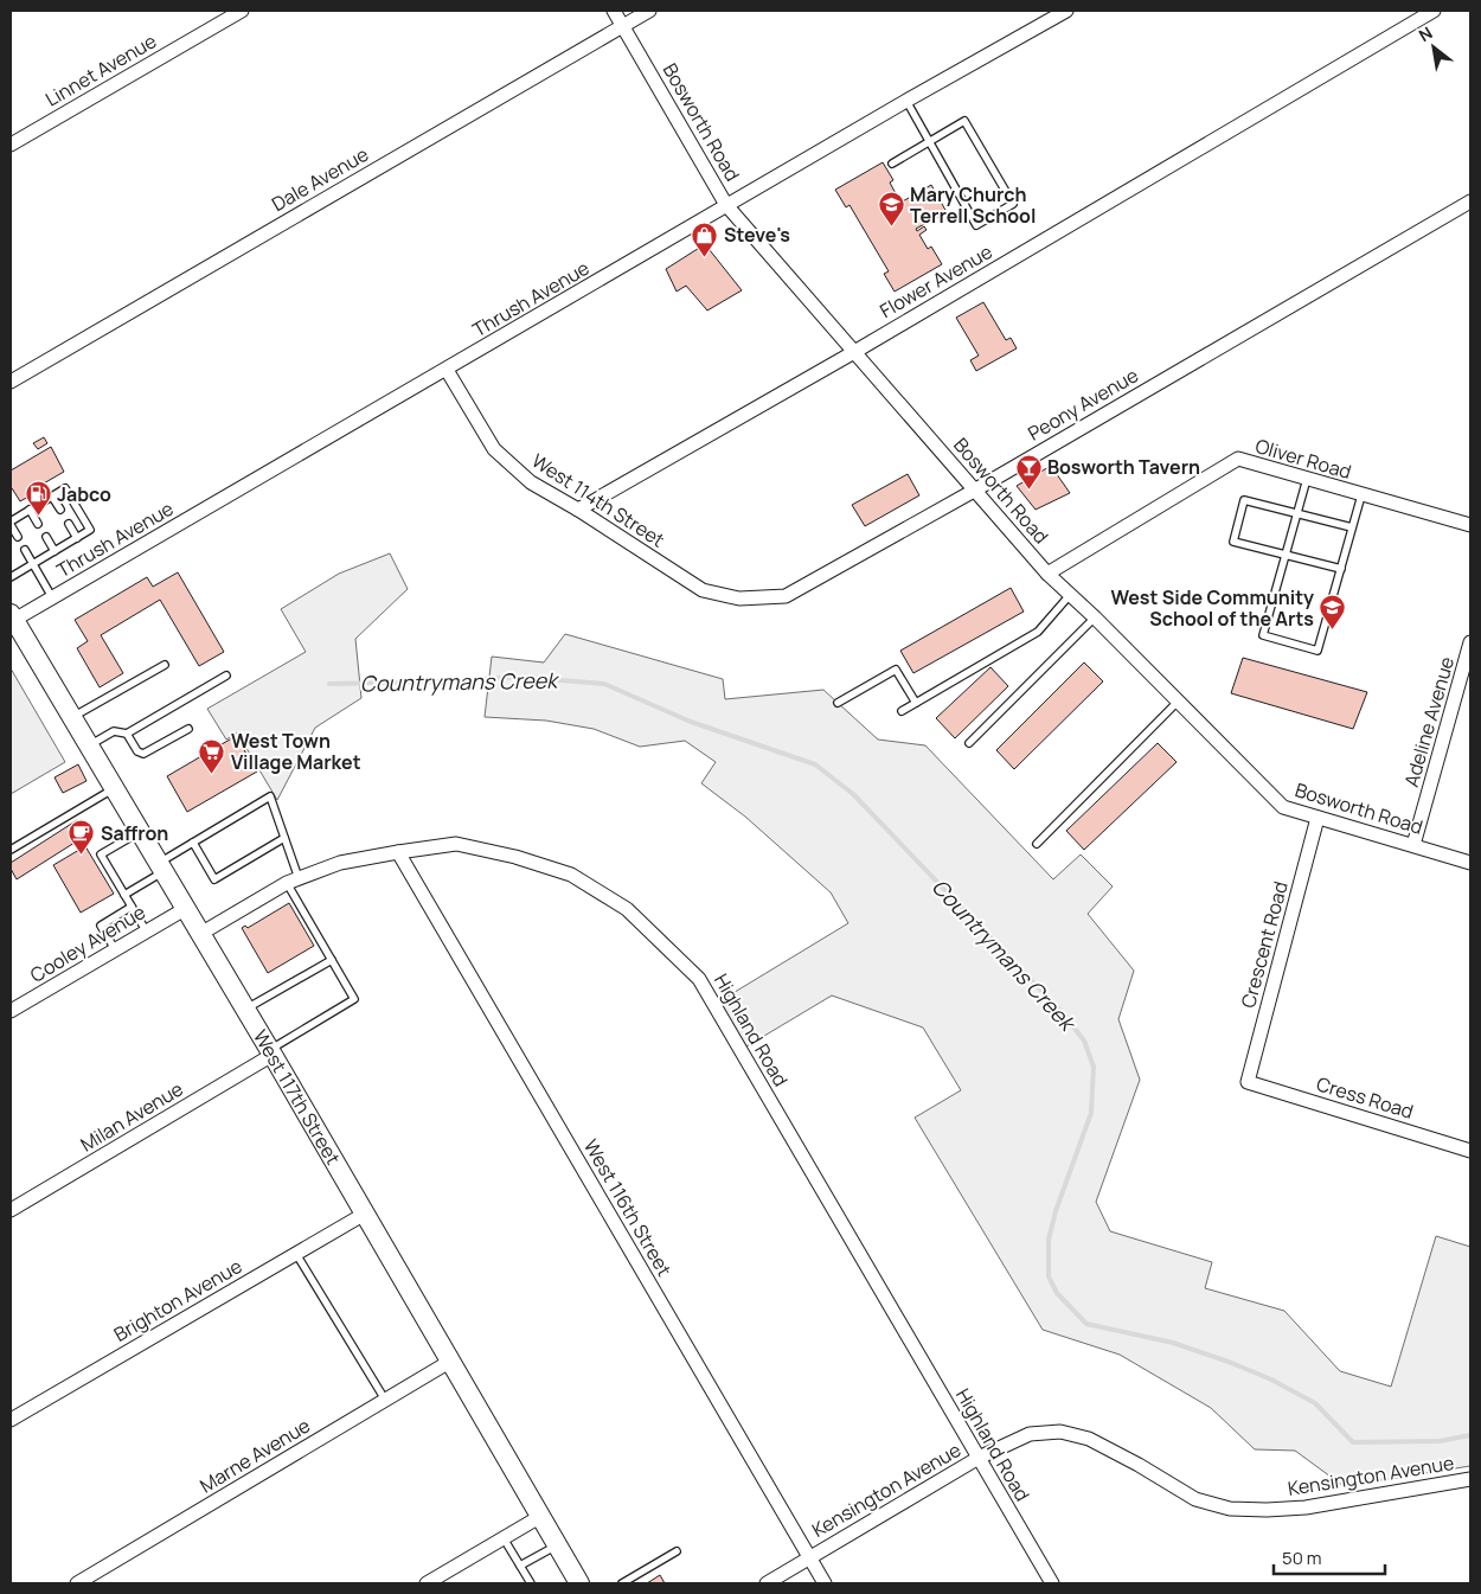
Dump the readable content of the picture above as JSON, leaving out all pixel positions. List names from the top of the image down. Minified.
{"streets":{"main road":["West 117th Street"],"street":["Linnet Avenue","Bosworth Road","Dale Avenue","Flower Avenue","Thrush Avenue","Peony Avenue","Oliver Road","West 114th Street","Adeline Avenue","Cooley Avenue","Crescent Road","Highland Road","Cress Road","Milan Avenue","West 116th Street","Brighton Avenue","Marne Avenue","Kensington Avenue"]},"crossings":[["Bosworth Road","Dale Avenue"],["Bosworth Road","Flower Avenue"],["Bosworth Road","Thrush Avenue"],["Bosworth Road","Peony Avenue"],["Bosworth Road","Oliver Road"],["Bosworth Road","Adeline Avenue"],["Bosworth Road","Crescent Road"],["Flower Avenue","West 114th Street"],["Thrush Avenue","West 114th Street"],["Thrush Avenue","West 117th Street"],["Peony Avenue","West 114th Street"],["Cooley Avenue","West 117th Street"],["Crescent Road","Cress Road"],["Highland Road","West 117th Street"],["Highland Road","West 116th Street"],["Highland Road","Kensington Avenue"],["West 117th Street","Milan Avenue"],["West 117th Street","Brighton Avenue"],["West 117th Street","Marne Avenue"],["West 116th Street","Kensington Avenue"]],"water":["Countrymans Creek"],"places":{"school or university":["Mary Church Terrell School","West Side Community School of the Arts"],"shop":["Steve's"],"bar":["Bosworth Tavern"],"fuel station":["Jabco"],"supermarket":["West Town Village Market"],"cafe":["Saffron"]},"scale_bar":"50 m","north":"top left"}
